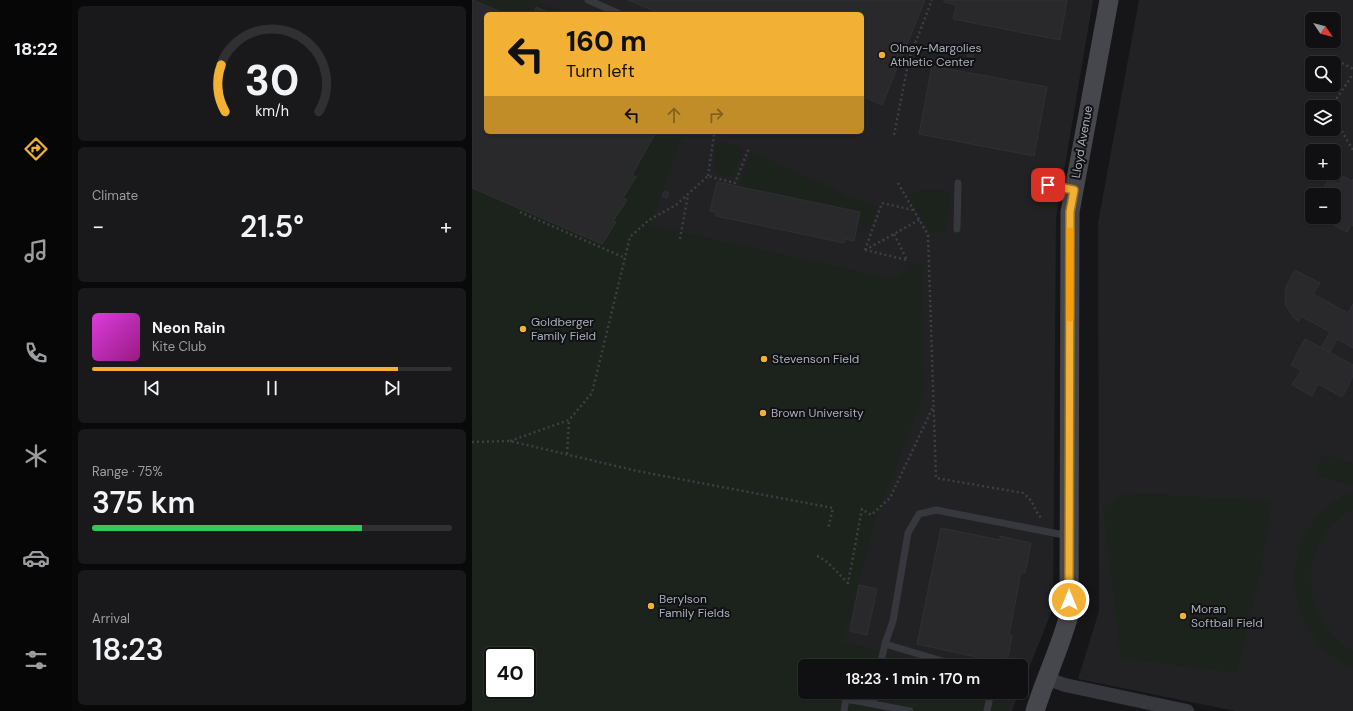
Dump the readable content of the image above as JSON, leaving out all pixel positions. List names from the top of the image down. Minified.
{"streets":{"street":["Lloyd Avenue"]},"places":["Olney-Margolies Athletic Center","Goldberger Family Field","Stevenson Field","Brown University","Berylson Family Fields","Moran Softball Field"],"north":"bottom right","page":{"tabs":"18:22","map_buttons":["+","−"],"turn":["160 m","Turn left"],"tile":["Climate",["Range · 75%","375 km"],["Arrival","18:23"]],"heat":["−","21.5°","+"],"song":["Neon Rain","Kite Club"],"limit":"40","trip":"18:23 · 1 min · 170 m","gauge":["30","km/h"]}}
